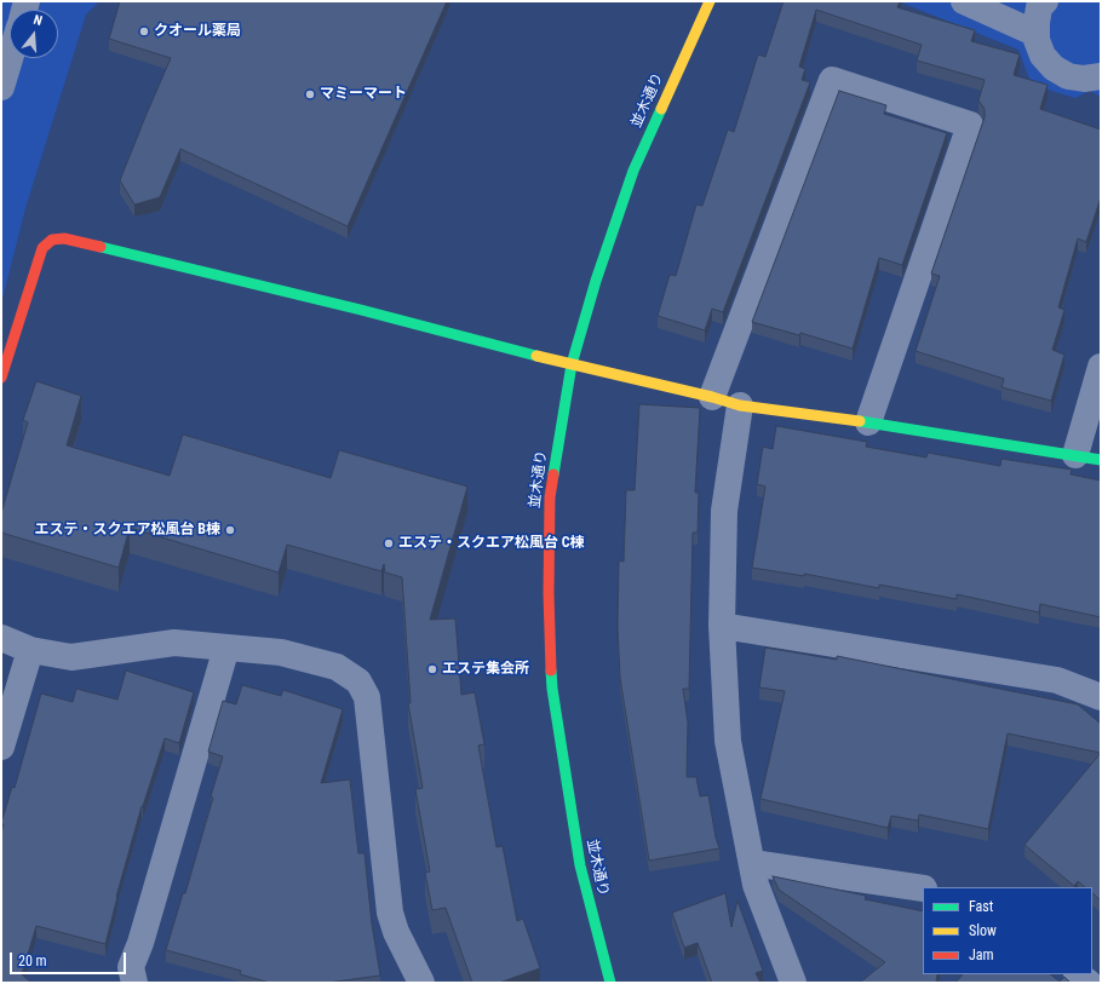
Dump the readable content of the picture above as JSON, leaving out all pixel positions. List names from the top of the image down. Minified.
{"streets":{"street":["並木通り"]},"places":["クオール薬局","マミーマート","エステ・スクエア松風台 B棟","エステ・スクエア松風台 C棟","エステ集会所"],"legend":["Fast","Slow","Jam"],"scale_bar":"20 m","north":"top"}
